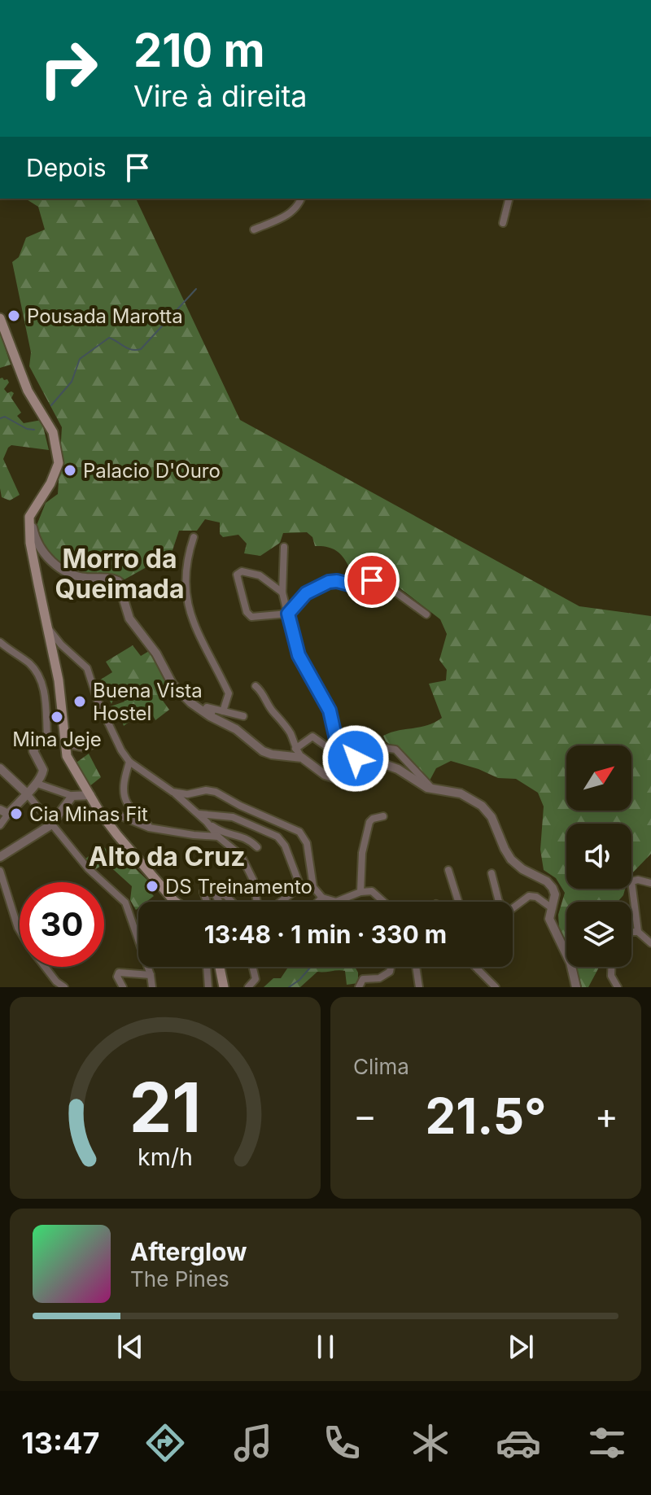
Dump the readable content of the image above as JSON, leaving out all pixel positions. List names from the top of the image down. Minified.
{"districts":["Morro da Queimada","Alto da Cruz"],"places":["Pousada Marotta","Palacio D'Ouro","Buena Vista Hostel","Mina Jeje","Cia Minas Fit","DS Treinamento"],"north":"top right","page":{"turn":["210 m","Vire à direita"],"then":"Depois","limit":"30","trip":"13:48 · 1 min · 330 m","tile":"Clima","heat":["−","21.5°","+"],"song":["Afterglow","The Pines"],"tabs":"13:47","gauge":["21","km/h"]}}
